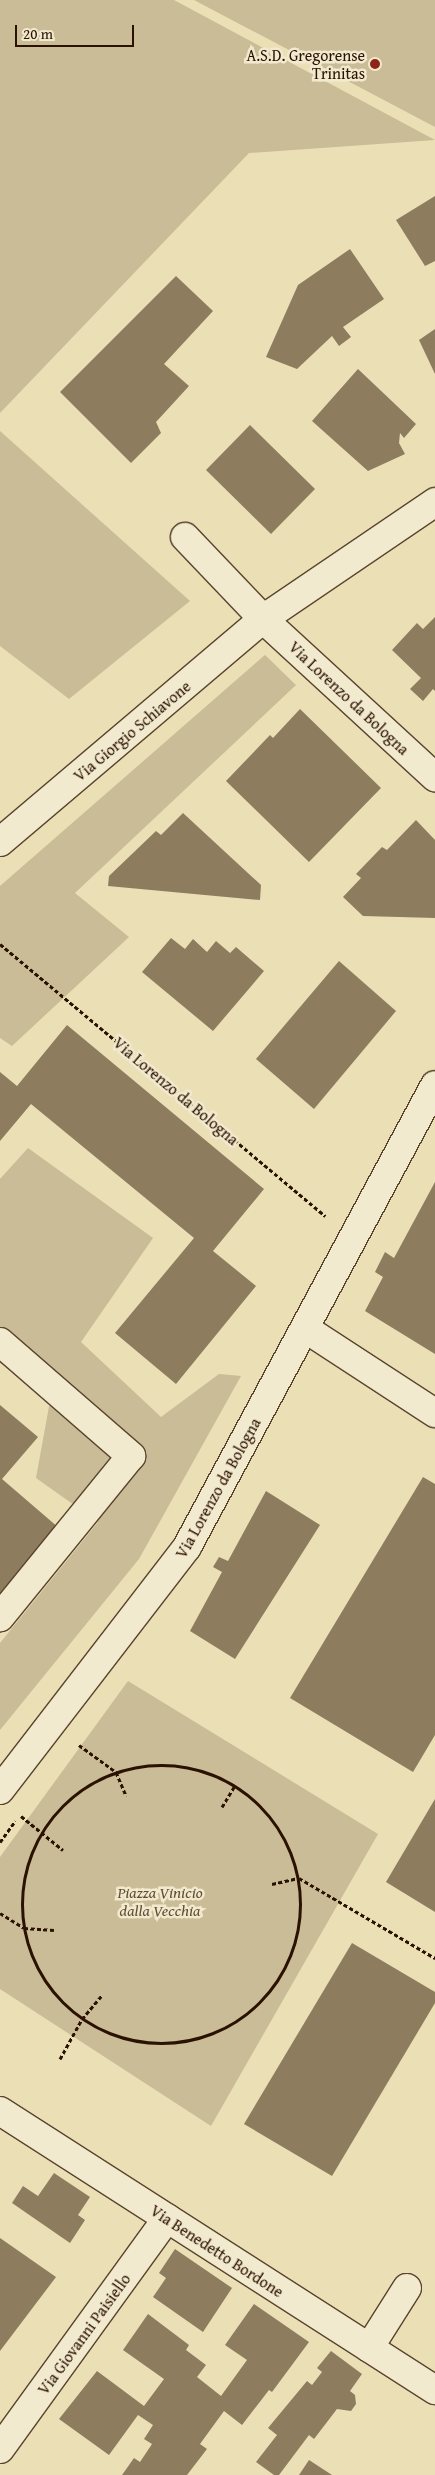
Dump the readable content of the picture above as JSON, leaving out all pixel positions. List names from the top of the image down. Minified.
{"streets":{"street":["Via Lorenzo da Bologna","Via Giorgio Schiavone","Via Benedetto Bordone","Via Giovanni Paisiello"]},"crossings":[["Via Lorenzo da Bologna","Via Giorgio Schiavone"],["Via Benedetto Bordone","Via Giovanni Paisiello"]],"parks":["Piazza Vinicio dalla Vecchia"],"places":["A.S.D. Gregorense Trinitas"],"scale_bar":"20 m"}
